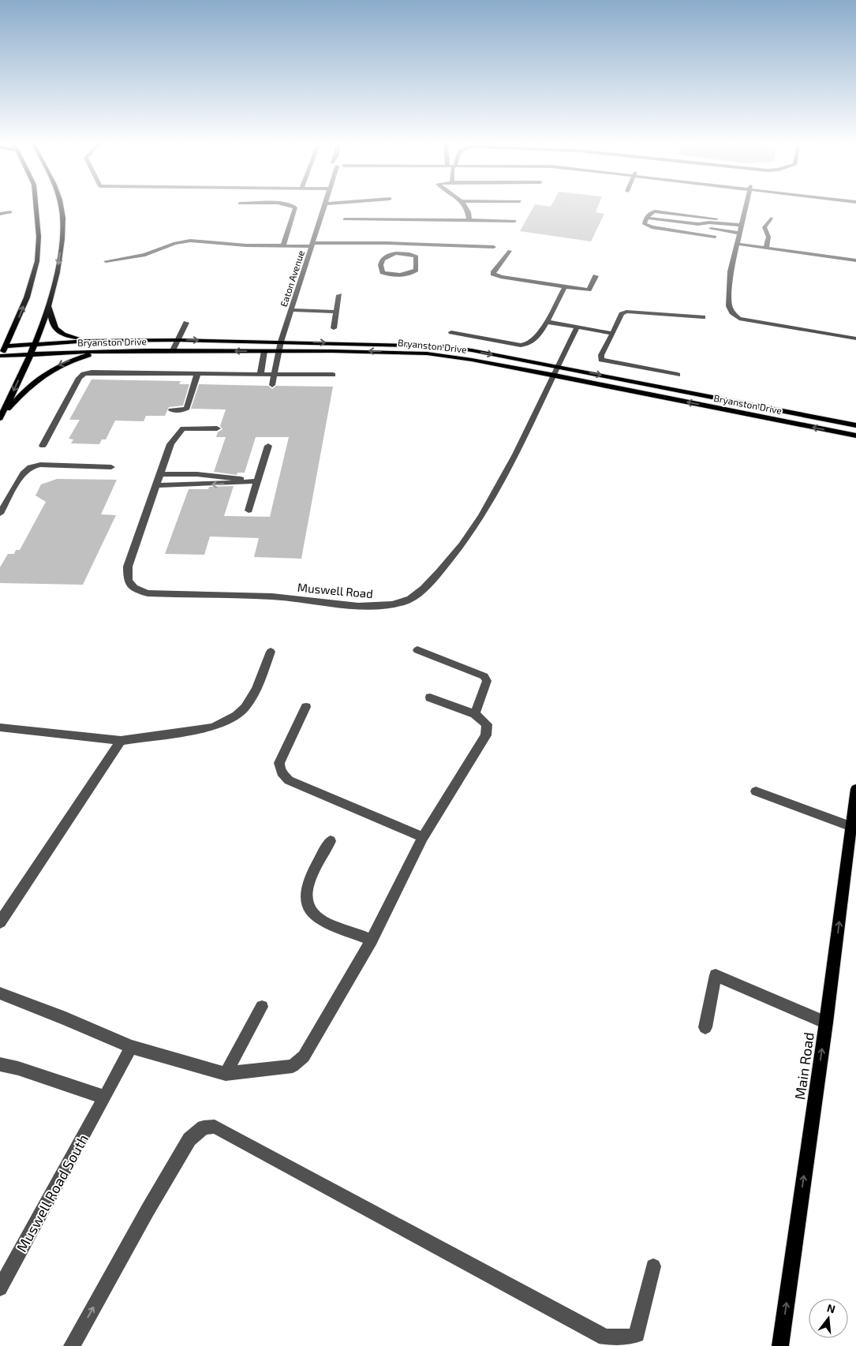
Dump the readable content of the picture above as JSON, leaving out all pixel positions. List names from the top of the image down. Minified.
{"streets":{"main road":["Bryanston Drive","Main Road"],"street":["Eaton Avenue","Muswell Road","Muswell Road South"]},"crossings":[["Eaton Avenue","Bryanston Drive"],["Bryanston Drive","Muswell Road"]],"one_way":["Main Road"],"north":"top"}
